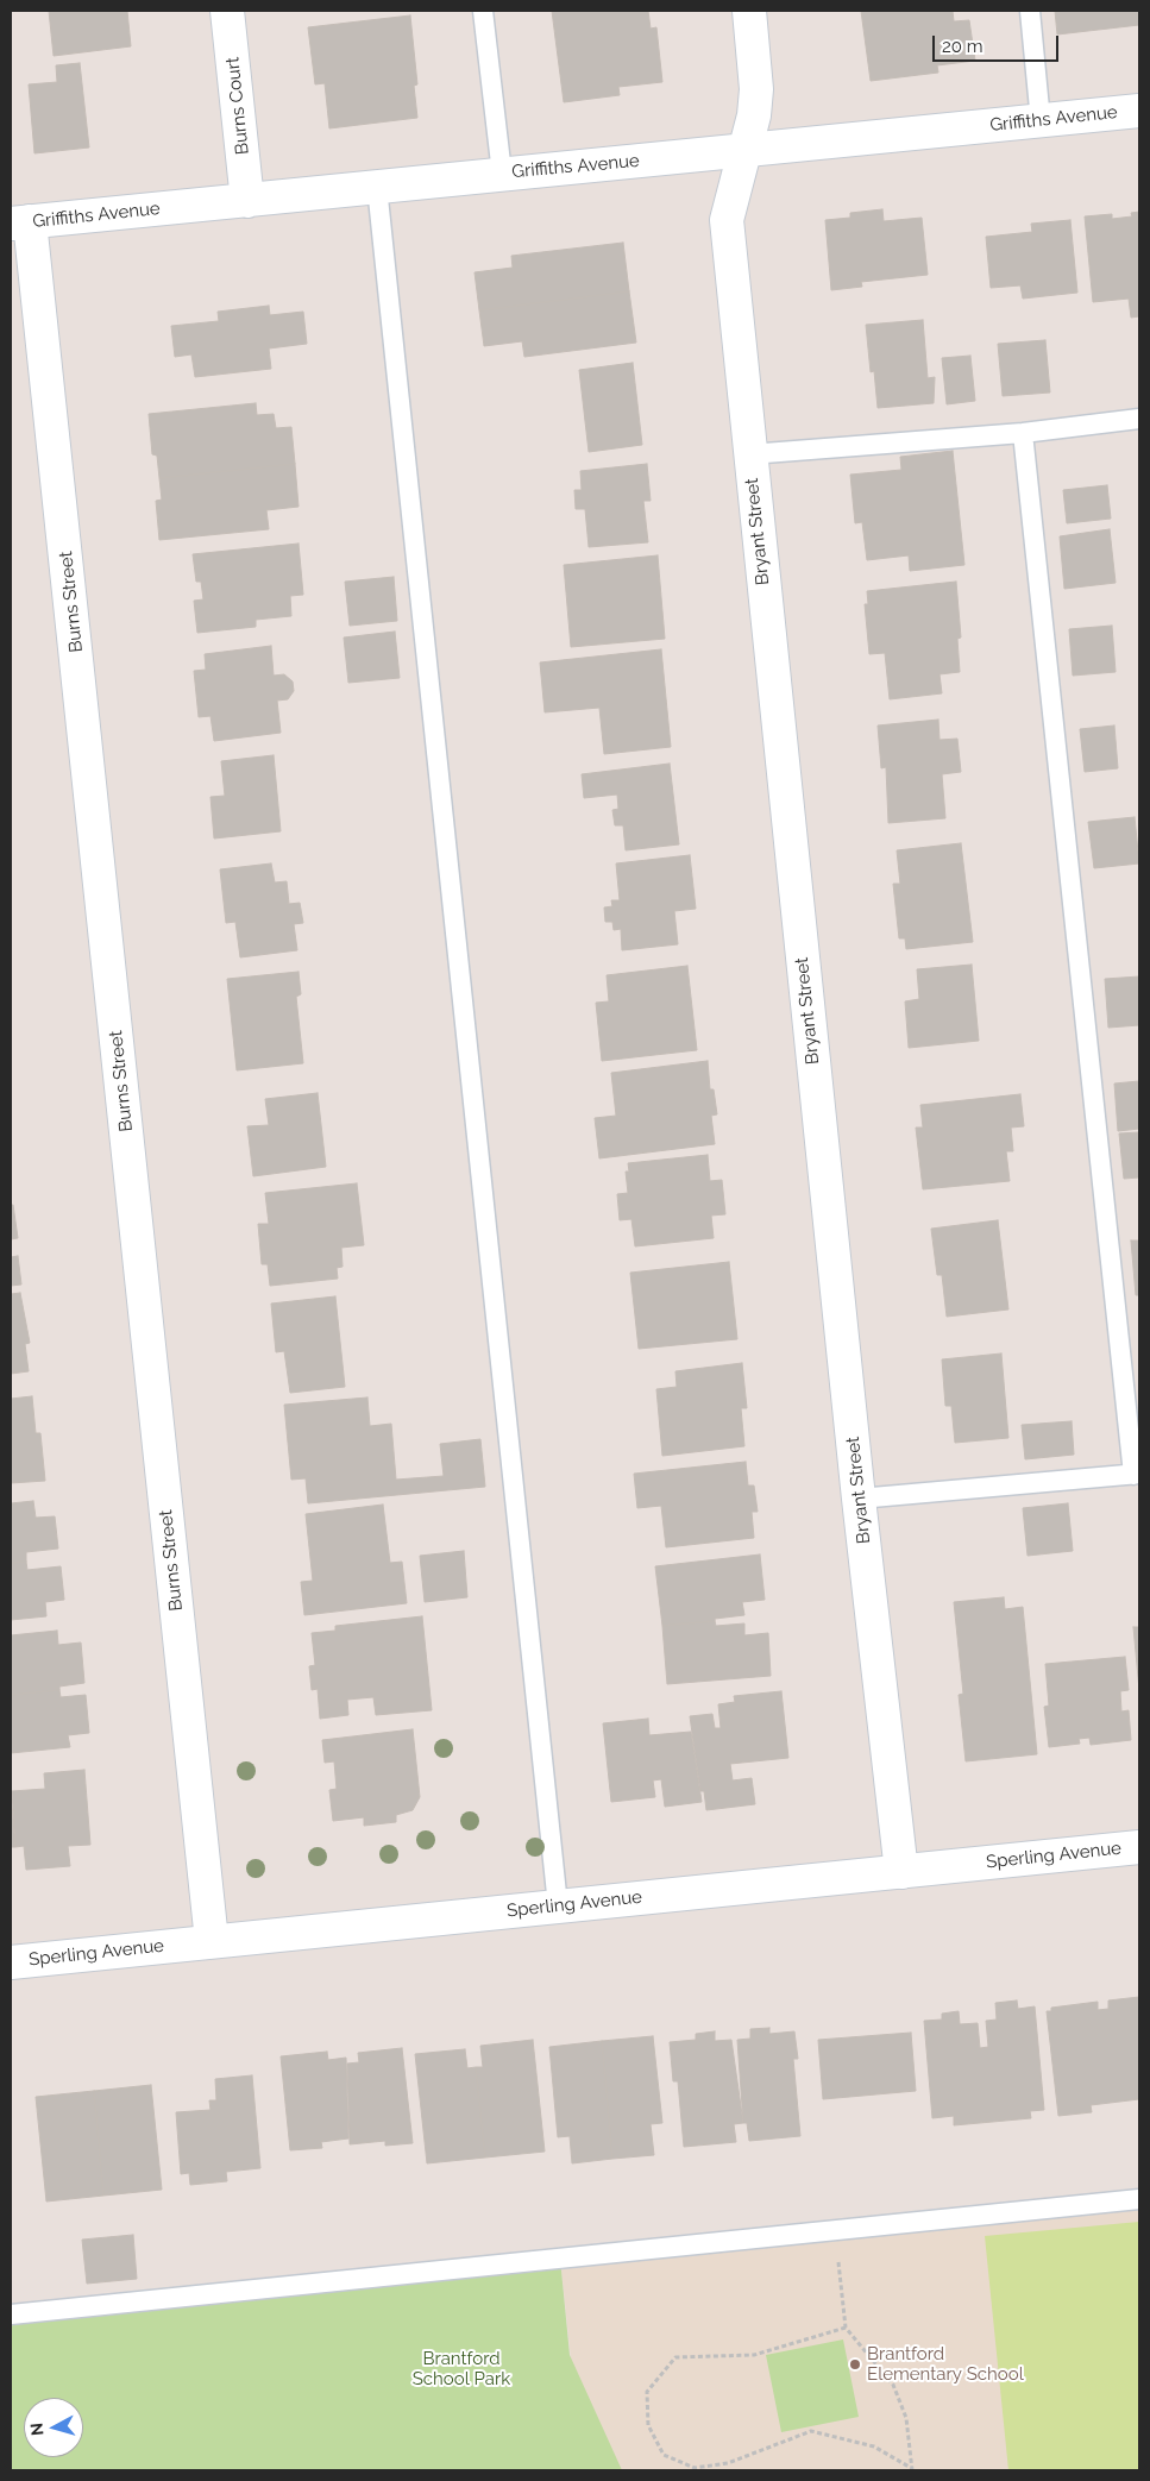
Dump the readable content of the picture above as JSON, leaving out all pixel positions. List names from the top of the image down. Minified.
{"streets":{"street":["Burns Court","Griffiths Avenue","Bryant Street","Burns Street","Sperling Avenue"]},"crossings":[["Burns Court","Griffiths Avenue"],["Griffiths Avenue","Bryant Street"],["Griffiths Avenue","Burns Street"],["Bryant Street","Sperling Avenue"],["Burns Street","Sperling Avenue"]],"parks":["Brantford School Park"],"places":["Brantford Elementary School"],"scale_bar":"20 m","north":"left"}
